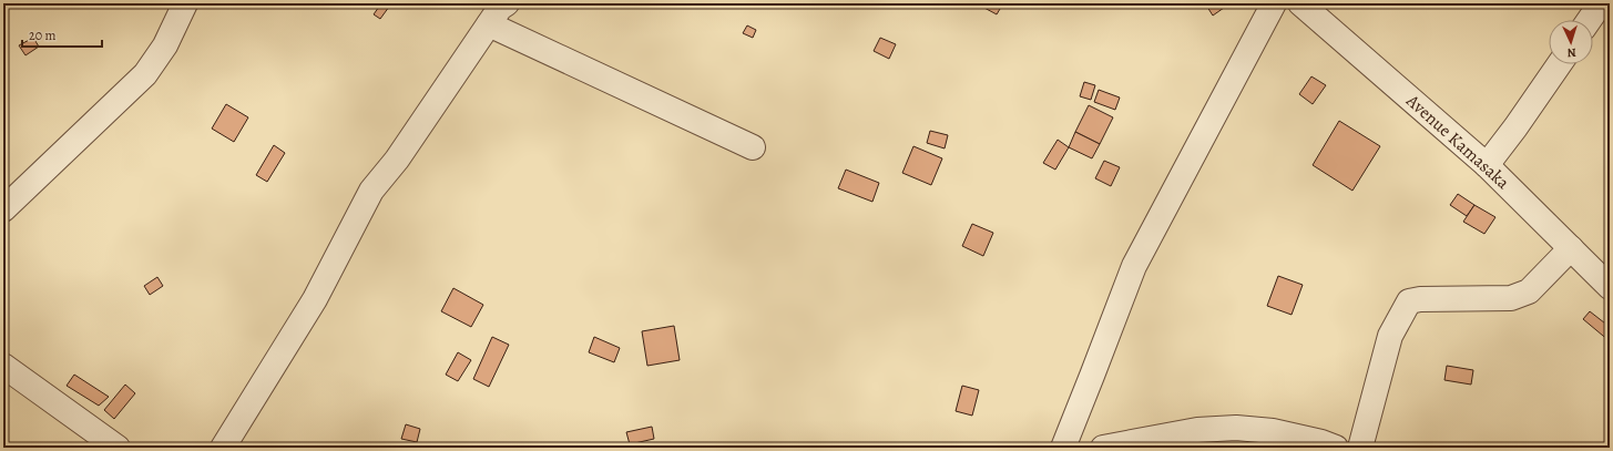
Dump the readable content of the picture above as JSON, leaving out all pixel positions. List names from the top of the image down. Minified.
{"streets":{"street":["Avenue Kamasaka"]},"scale_bar":"20 m","north":"bottom"}
